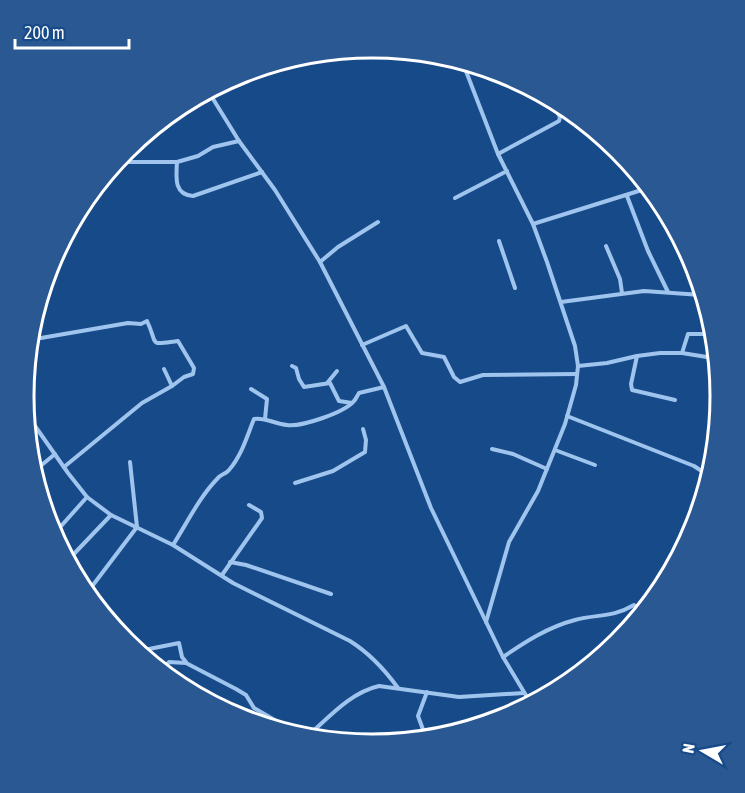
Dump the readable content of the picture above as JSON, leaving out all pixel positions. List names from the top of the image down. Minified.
{"scale_bar":"200 m","north":"left"}
